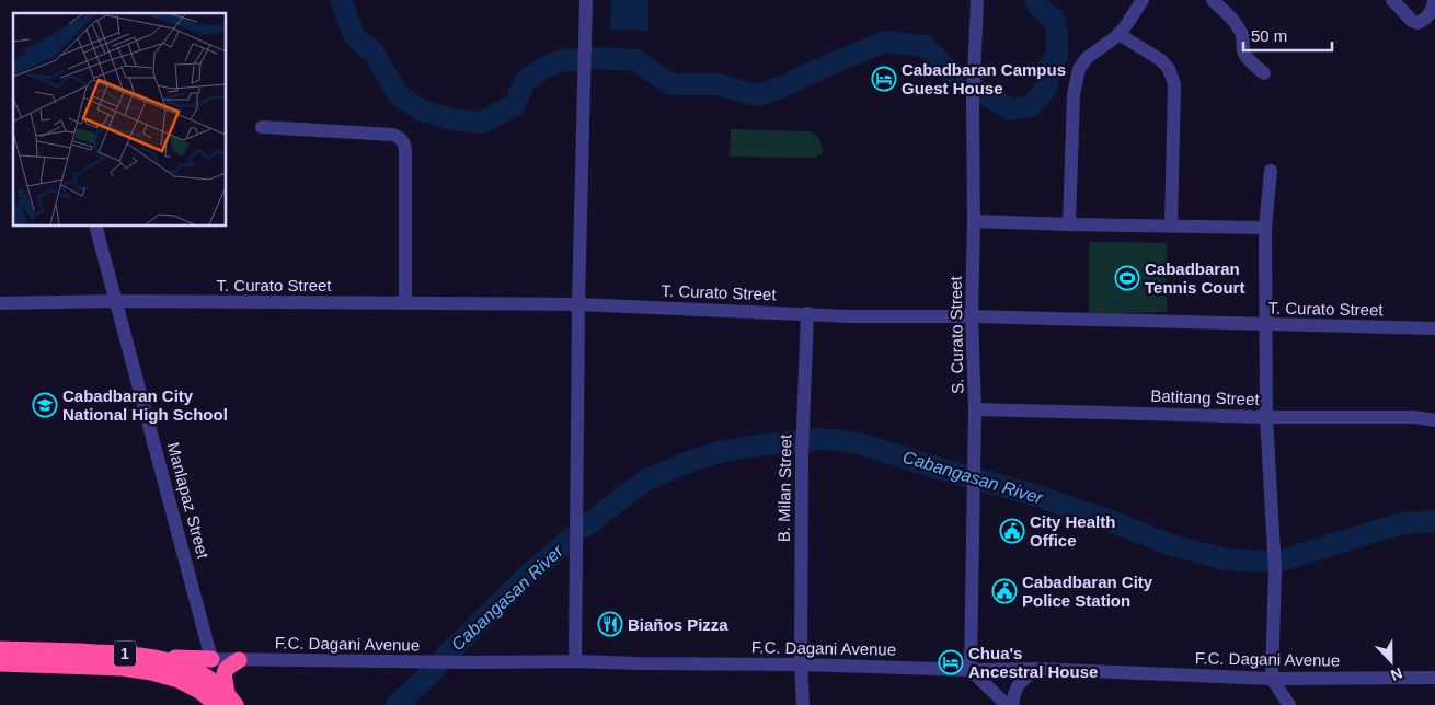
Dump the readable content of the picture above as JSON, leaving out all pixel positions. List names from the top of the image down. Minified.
{"streets":{"highway":["1"],"street":["T. Curato Street","S. Curato Street","Batitang Street","B. Milan Street","Manlapaz Street","F.C. Dagani Avenue"]},"crossings":[["T. Curato Street","S. Curato Street"],["T. Curato Street","B. Milan Street"],["T. Curato Street","Manlapaz Street"],["S. Curato Street","Batitang Street"],["S. Curato Street","F.C. Dagani Avenue"],["B. Milan Street","F.C. Dagani Avenue"],["Manlapaz Street","F.C. Dagani Avenue"]],"water":["Cabangasan River"],"places":{"hotel":["Cabadbaran Campus Guest House","Chua's Ancestral House"],"sports":["Cabadbaran Tennis Court"],"school or university":["Cabadbaran City National High School"],"public building":["City Health Office","Cabadbaran City Police Station"],"restaurant":["Biaños Pizza"]},"scale_bar":"50 m","north":"bottom"}
